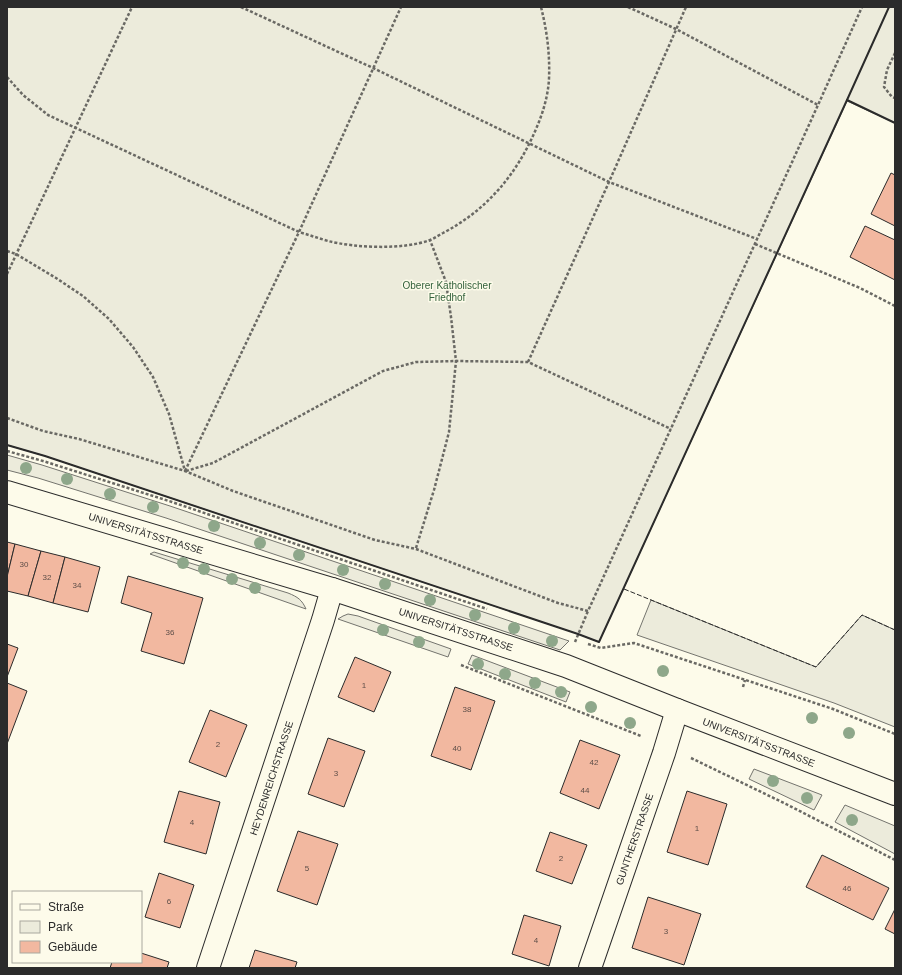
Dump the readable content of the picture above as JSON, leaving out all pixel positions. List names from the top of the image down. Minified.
{"streets":{"street":["UNIVERSITÄTSSTRASSE","HEYDENREICHSTRASSE","GUNTHERSTRASSE"]},"crossings":[["UNIVERSITÄTSSTRASSE","HEYDENREICHSTRASSE"],["UNIVERSITÄTSSTRASSE","GUNTHERSTRASSE"]],"parks":["Oberer Katholischer Friedhof"],"house_numbers":["30","32","34","36","1","38","2","40","42","3","44","4","1","2","5","46","6","3","4"],"legend":["Straße","Park","Gebäude"]}
